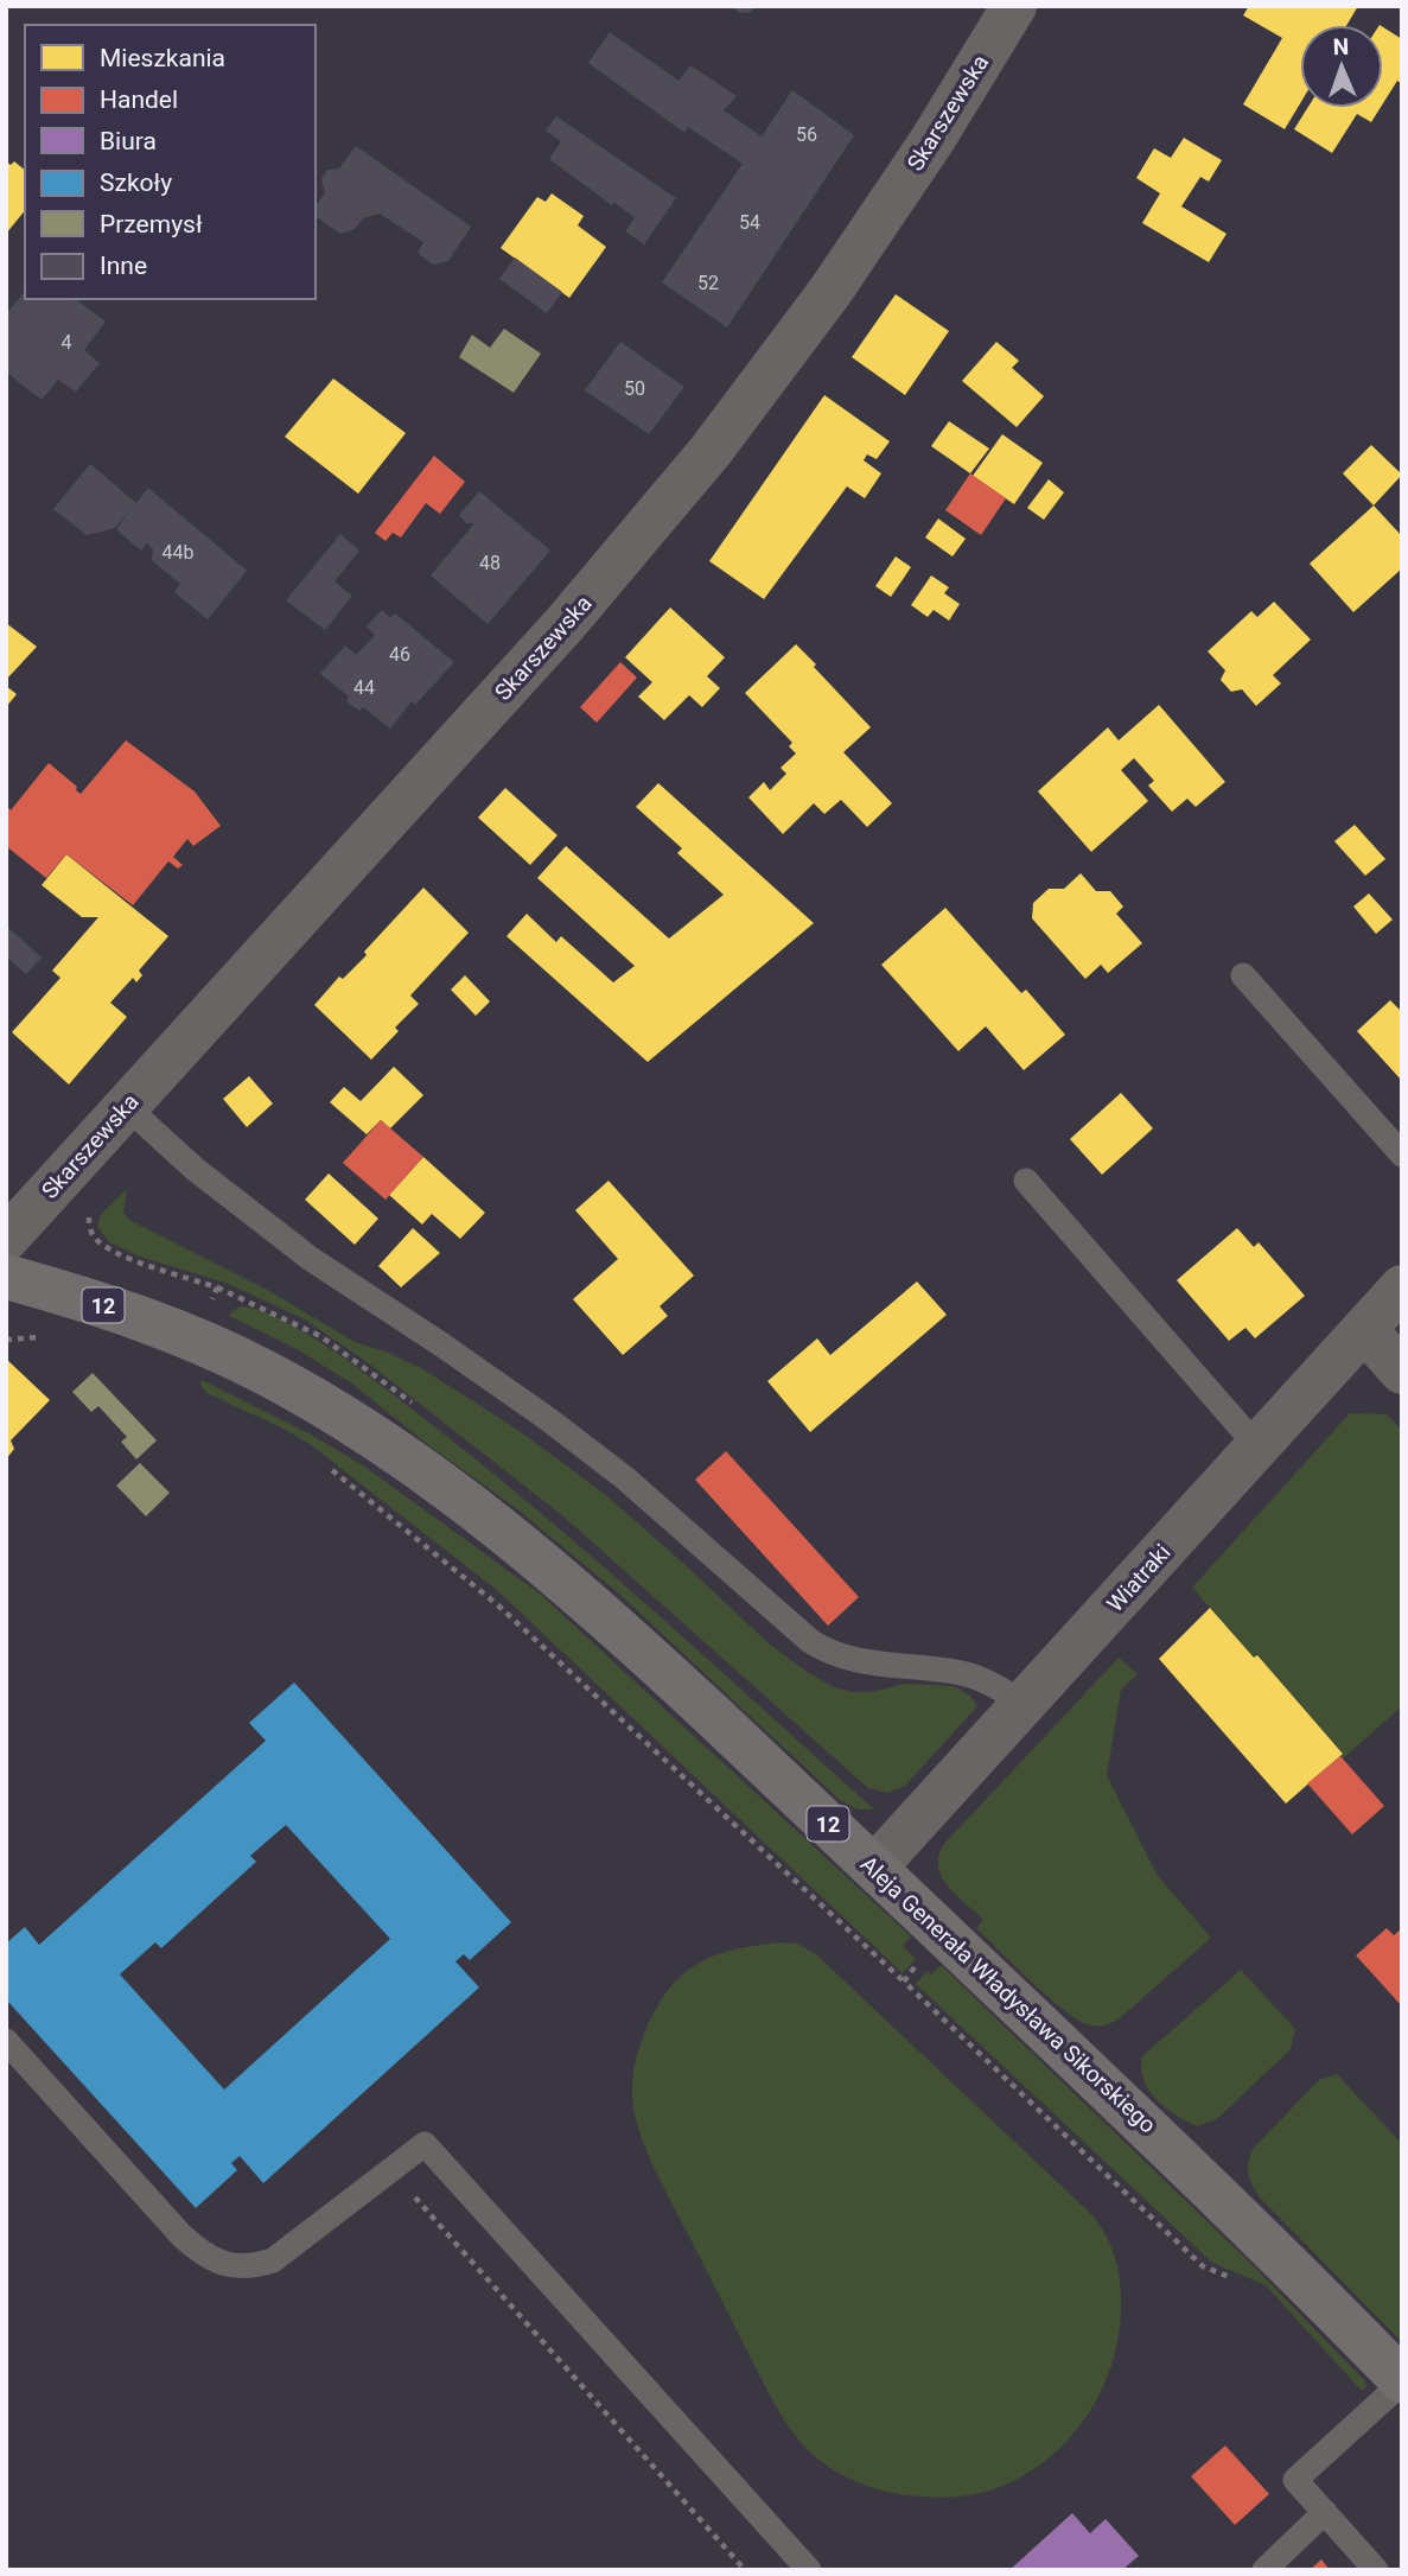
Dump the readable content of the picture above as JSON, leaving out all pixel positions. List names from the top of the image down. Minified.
{"streets":{"main road":["12","Aleja Generała Władysława Sikorskiego"],"street":["Skarszewska","Wiatraki"]},"crossings":[["Wiatraki","Aleja Generała Władysława Sikorskiego"]],"house_numbers":["56","54","52","4","50","44b","48","46","44"],"legend":["Mieszkania","Handel","Biura","Szkoły","Przemysł","Inne"],"north":"top"}
